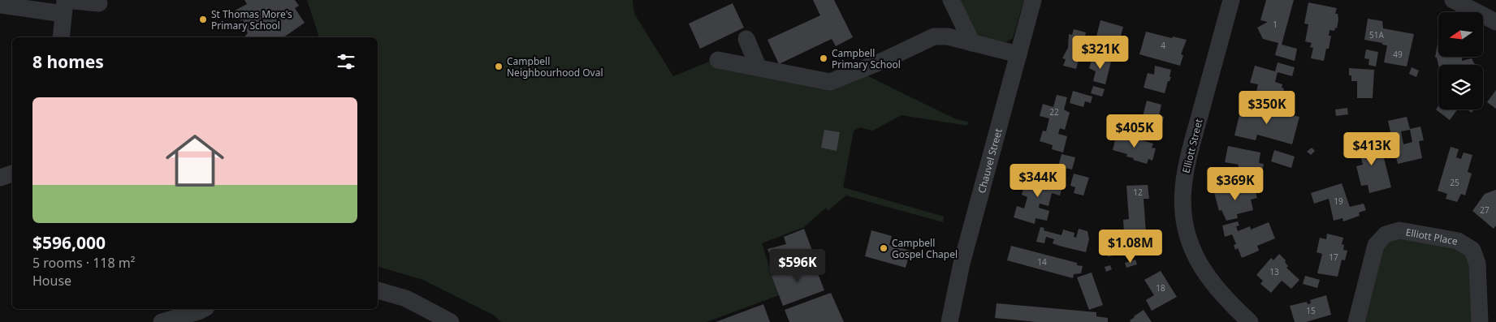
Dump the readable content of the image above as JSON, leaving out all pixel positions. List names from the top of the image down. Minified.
{"streets":{"street":["Elliott Street","Chauvel Street","Elliott Place"]},"places":["St Thomas More's Primary School","Campbell Primary School","Campbell Neighbourhood Oval","Campbell Gospel Chapel"],"house_numbers":["1","51A","4","49","22","25","12","19","27","17","14","13","18","15"],"north":"left","page":{"price":["$321K","$350K","$405K","$413K","$344K","$369K","$1.08M","$596K"],"heading":"8 homes","list":[{"name":"$596,000","note":"5 rooms · 118 m² · House"}]}}
